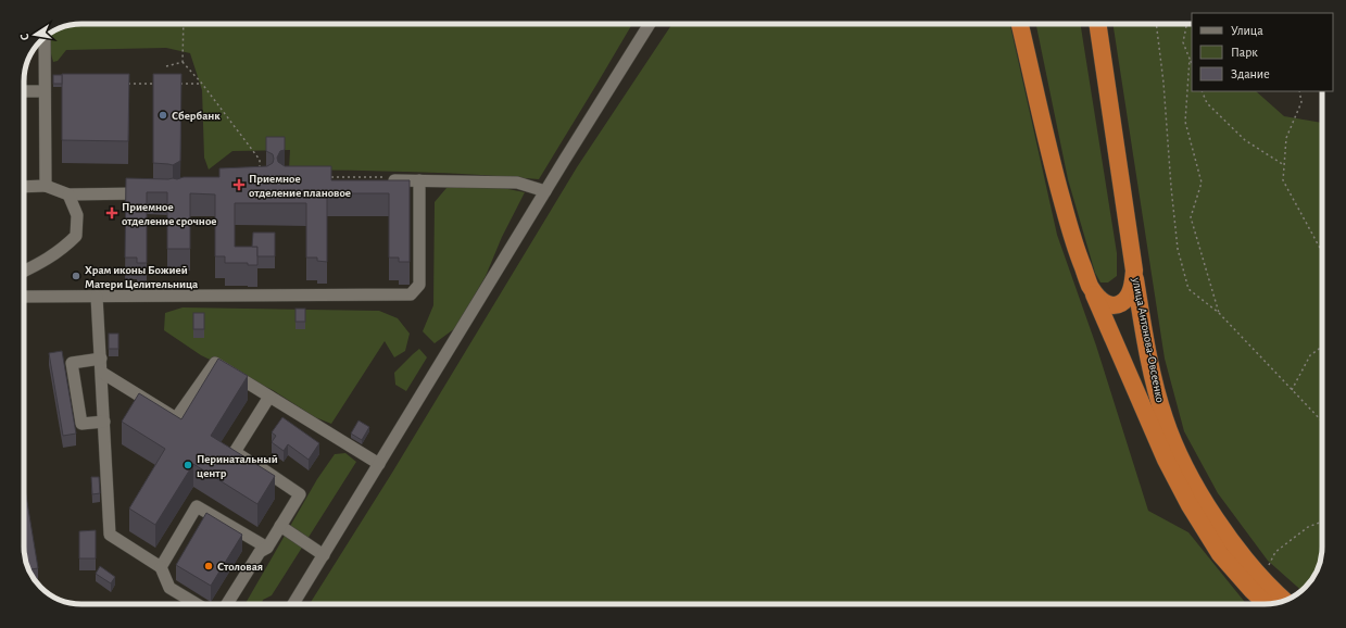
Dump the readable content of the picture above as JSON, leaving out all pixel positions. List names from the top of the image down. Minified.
{"streets":{"highway":["улица Антонова-Овсеенко"]},"places":{"other":["Сбербанк","Храм иконы Божией Матери Целительница","Перинатальный центр","Столовая"],"health":["Приемное отделение плановое","Приемное отделение срочное"]},"legend":["Улица","Парк","Здание"],"north":"left"}
